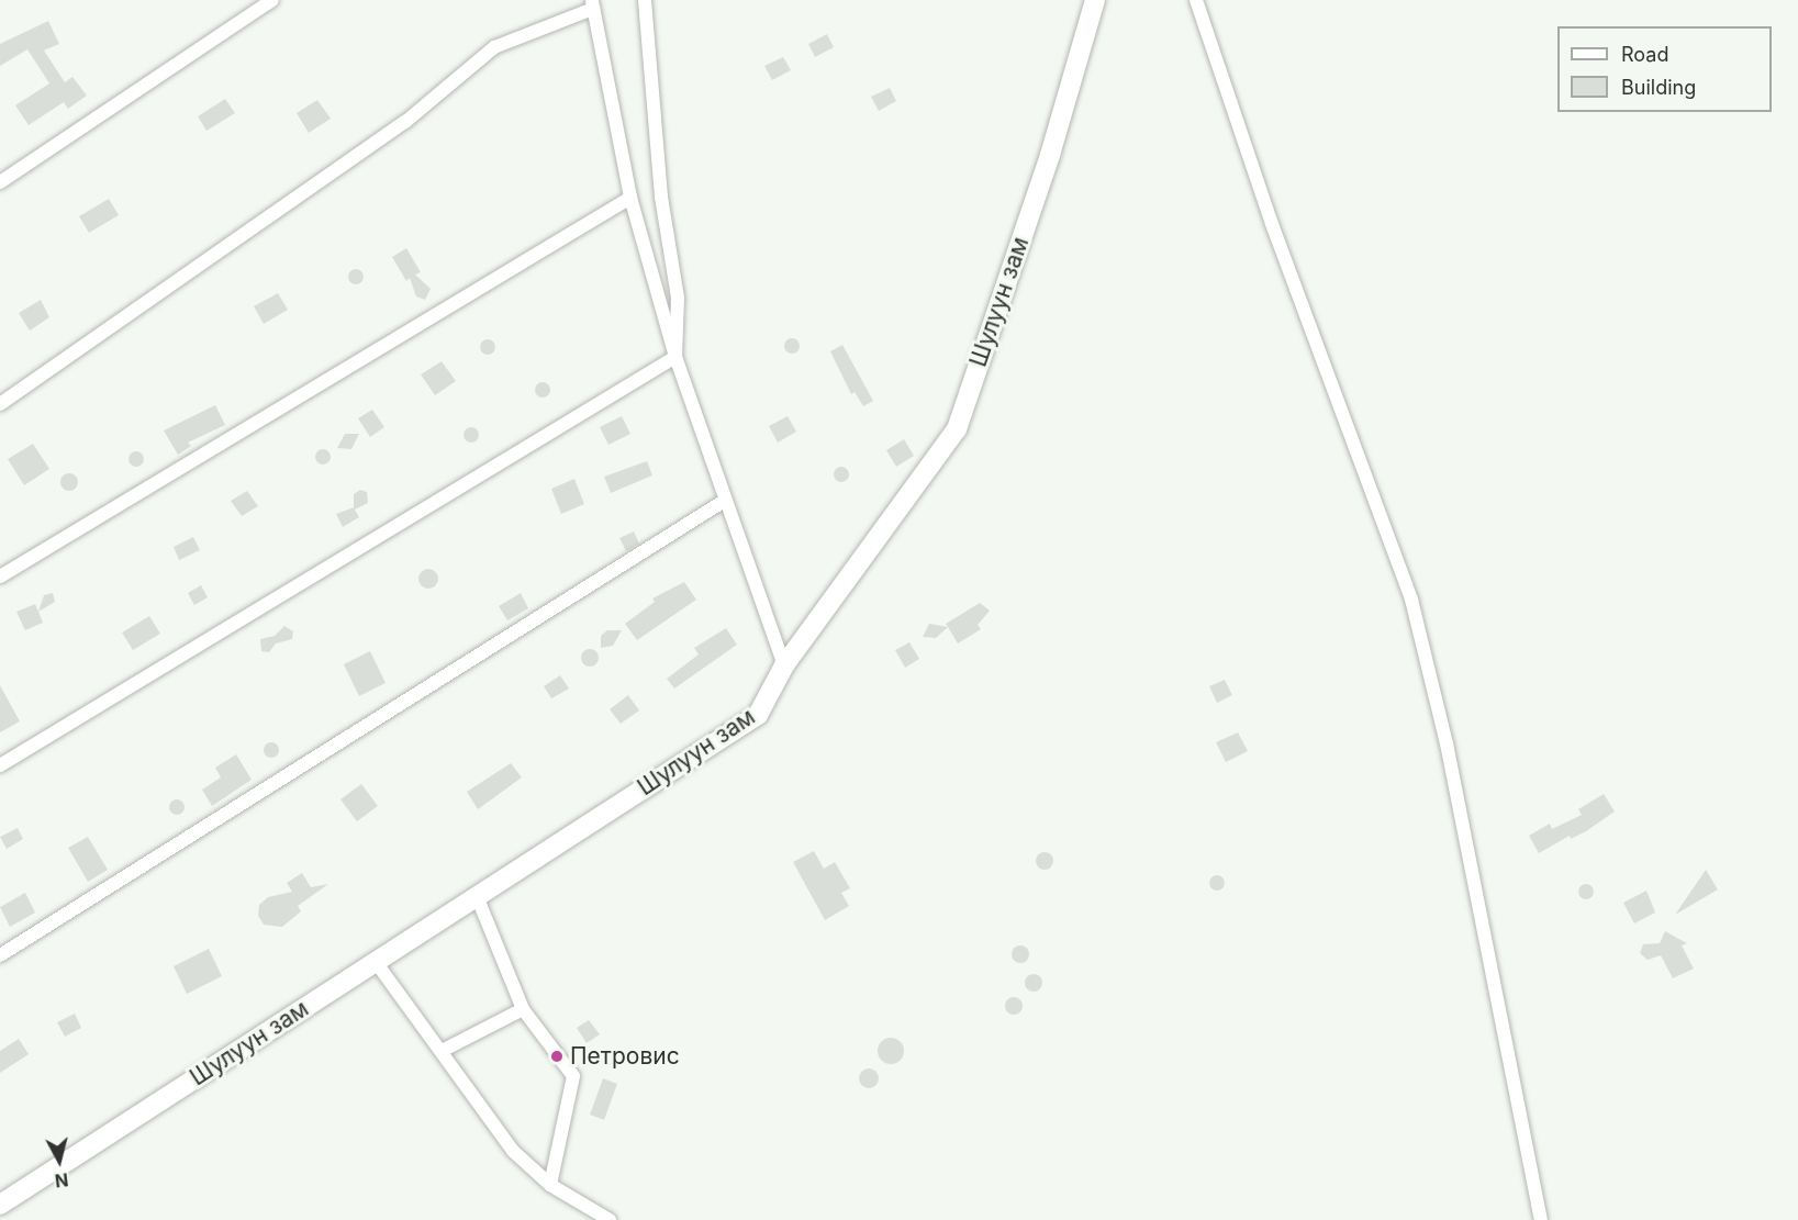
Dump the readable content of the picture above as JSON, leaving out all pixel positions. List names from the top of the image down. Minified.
{"streets":{"street":["Шулуун зам"]},"places":["Петровис"],"legend":["Road","Building"],"north":"bottom"}
